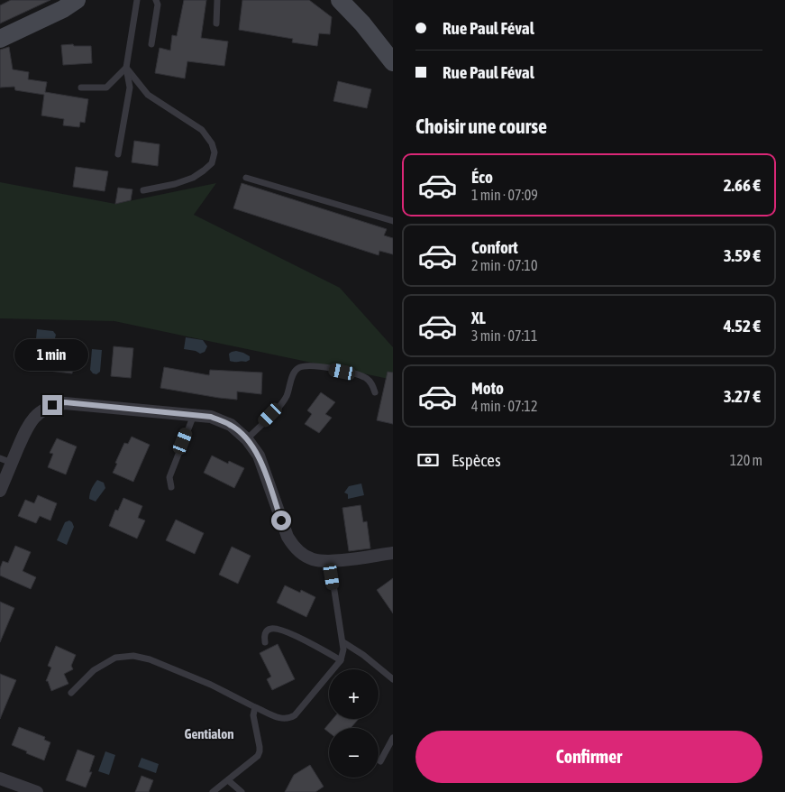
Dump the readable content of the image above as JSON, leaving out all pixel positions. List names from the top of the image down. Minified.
{"districts":["Gentialon"],"page":{"banner":["Rue Paul Féval","Rue Paul Féval"],"heading":"Choisir une course","list":[{"name":"Éco","note":"1 min · 07:09","value":"2.66 €"},{"name":"Confort","note":"2 min · 07:10","value":"3.59 €"},{"name":"XL","note":"3 min · 07:11","value":"4.52 €"},{"name":"Moto","note":"4 min · 07:12","value":"3.27 €"}],"bubble":"1 min","pay":["Espèces","120 m"],"map_buttons":["+","−"],"buttons":"Confirmer"}}
